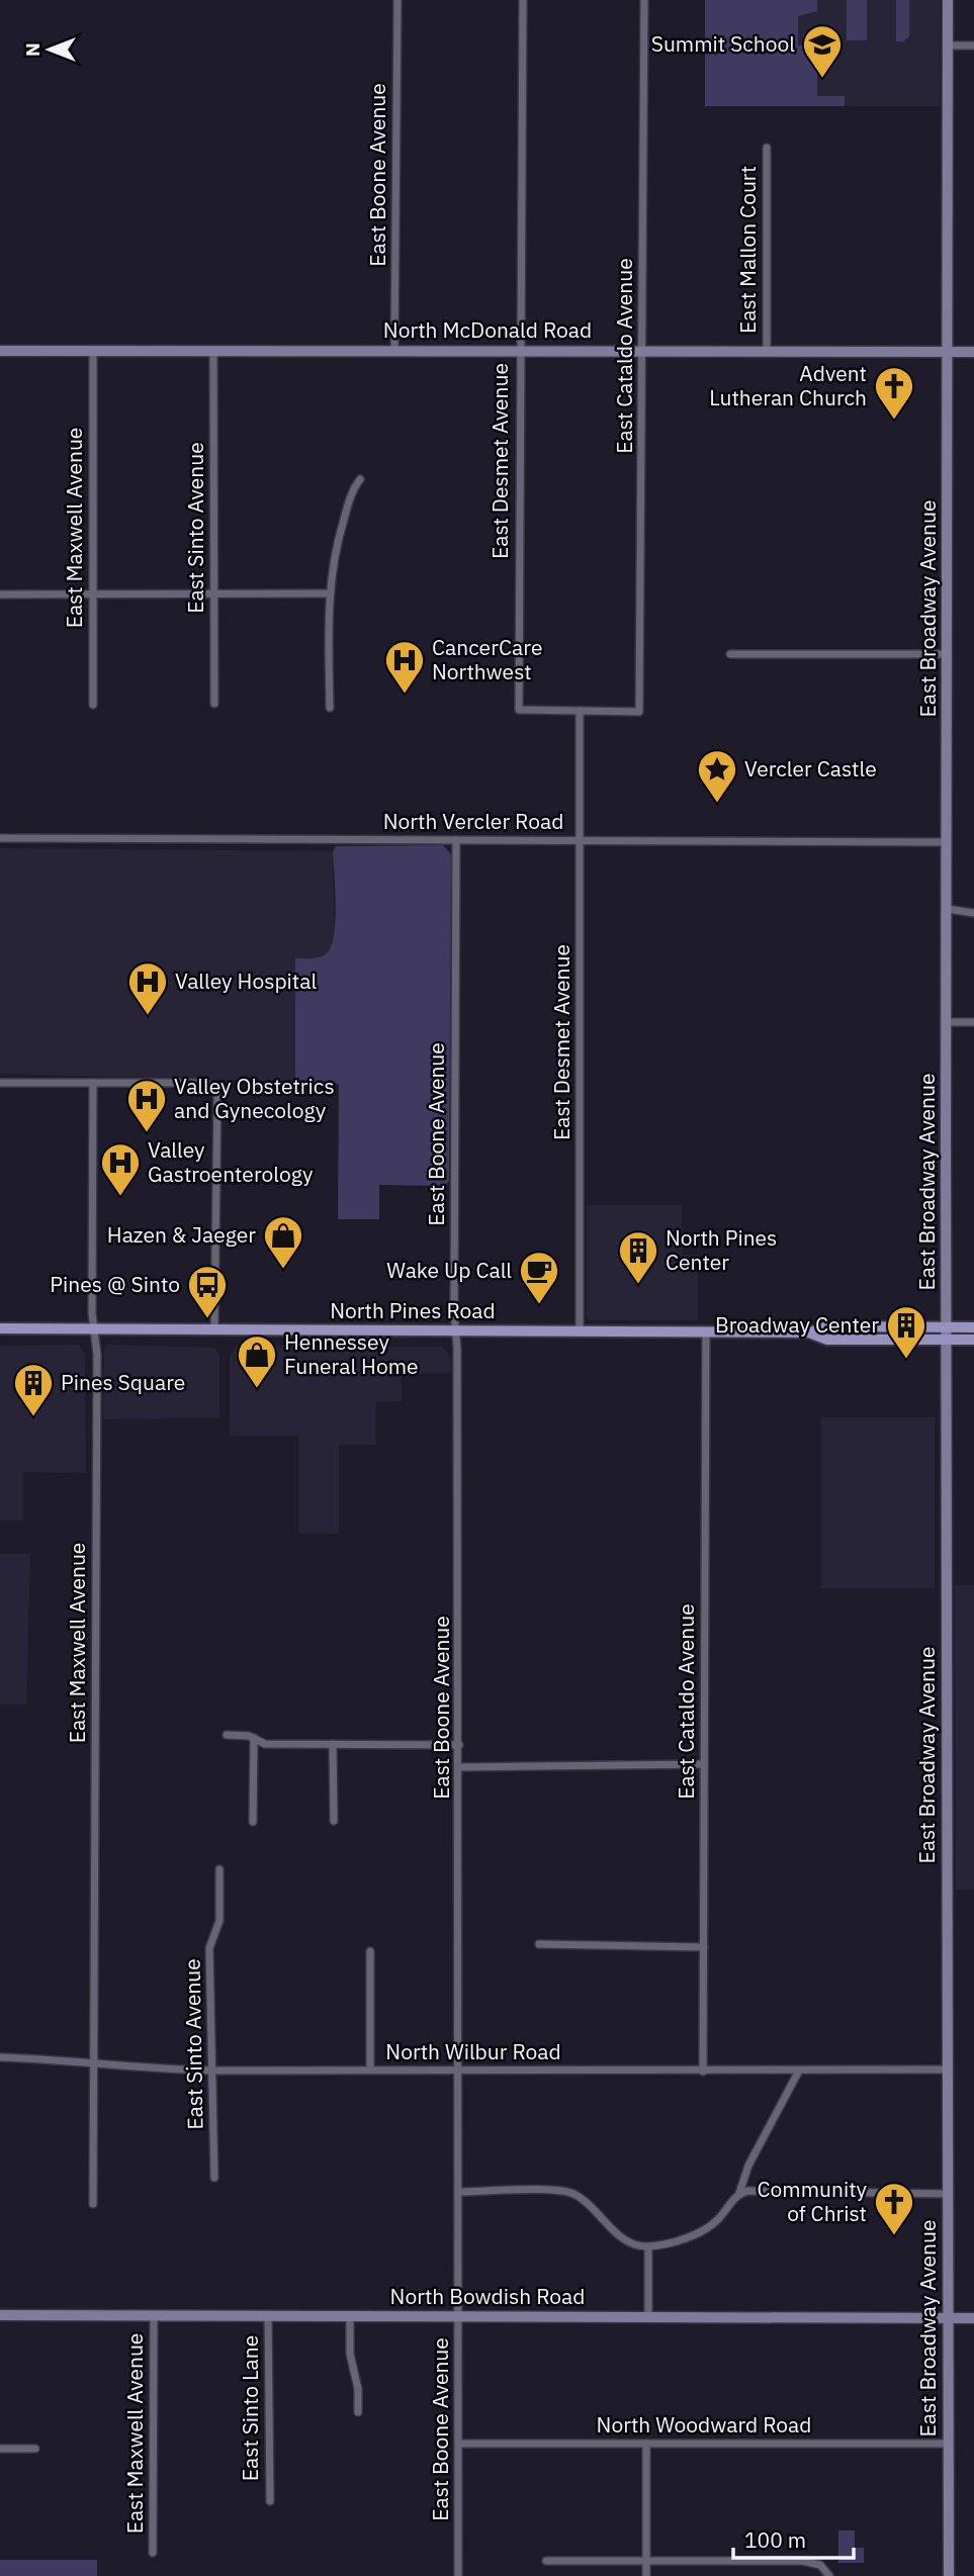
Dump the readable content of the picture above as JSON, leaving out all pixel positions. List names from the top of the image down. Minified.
{"streets":{"main road":["North McDonald Road","East Broadway Avenue","North Pines Road","North Bowdish Road"],"street":["East Boone Avenue","East Mallon Court","East Cataldo Avenue","East Desmet Avenue","East Maxwell Avenue","East Sinto Avenue","North Vercler Road","North Wilbur Road","East Sinto Lane","North Woodward Road"]},"crossings":[["East Boone Avenue","North McDonald Road"],["East Boone Avenue","North Vercler Road"],["East Boone Avenue","North Pines Road"],["East Boone Avenue","North Wilbur Road"],["East Boone Avenue","North Bowdish Road"],["East Boone Avenue","North Woodward Road"],["East Mallon Court","North McDonald Road"],["North McDonald Road","East Cataldo Avenue"],["North McDonald Road","East Desmet Avenue"],["North McDonald Road","East Maxwell Avenue"],["North McDonald Road","East Sinto Avenue"],["North McDonald Road","East Broadway Avenue"],["East Cataldo Avenue","East Desmet Avenue"],["East Cataldo Avenue","North Pines Road"],["East Cataldo Avenue","North Wilbur Road"],["East Desmet Avenue","North Vercler Road"],["East Desmet Avenue","North Pines Road"],["East Maxwell Avenue","North Pines Road"],["East Maxwell Avenue","North Wilbur Road"],["East Maxwell Avenue","North Bowdish Road"],["East Sinto Avenue","North Wilbur Road"],["East Broadway Avenue","North Vercler Road"],["East Broadway Avenue","North Pines Road"],["East Broadway Avenue","North Wilbur Road"],["East Broadway Avenue","North Bowdish Road"],["East Broadway Avenue","North Woodward Road"],["North Bowdish Road","East Sinto Lane"]],"places":{"school or university":["Summit School"],"church":["Advent Lutheran Church","Community of Christ"],"hospital":["CancerCare Northwest","Valley Hospital","Valley Obstetrics and Gynecology","Valley Gastroenterology"],"place":["Vercler Castle"],"shop":["Hazen & Jaeger","Hennessey Funeral Home"],"building":["North Pines Center","Broadway Center","Pines Square"],"cafe":["Wake Up Call"],"bus stop":["Pines @ Sinto"]},"scale_bar":"100 m","north":"left"}
